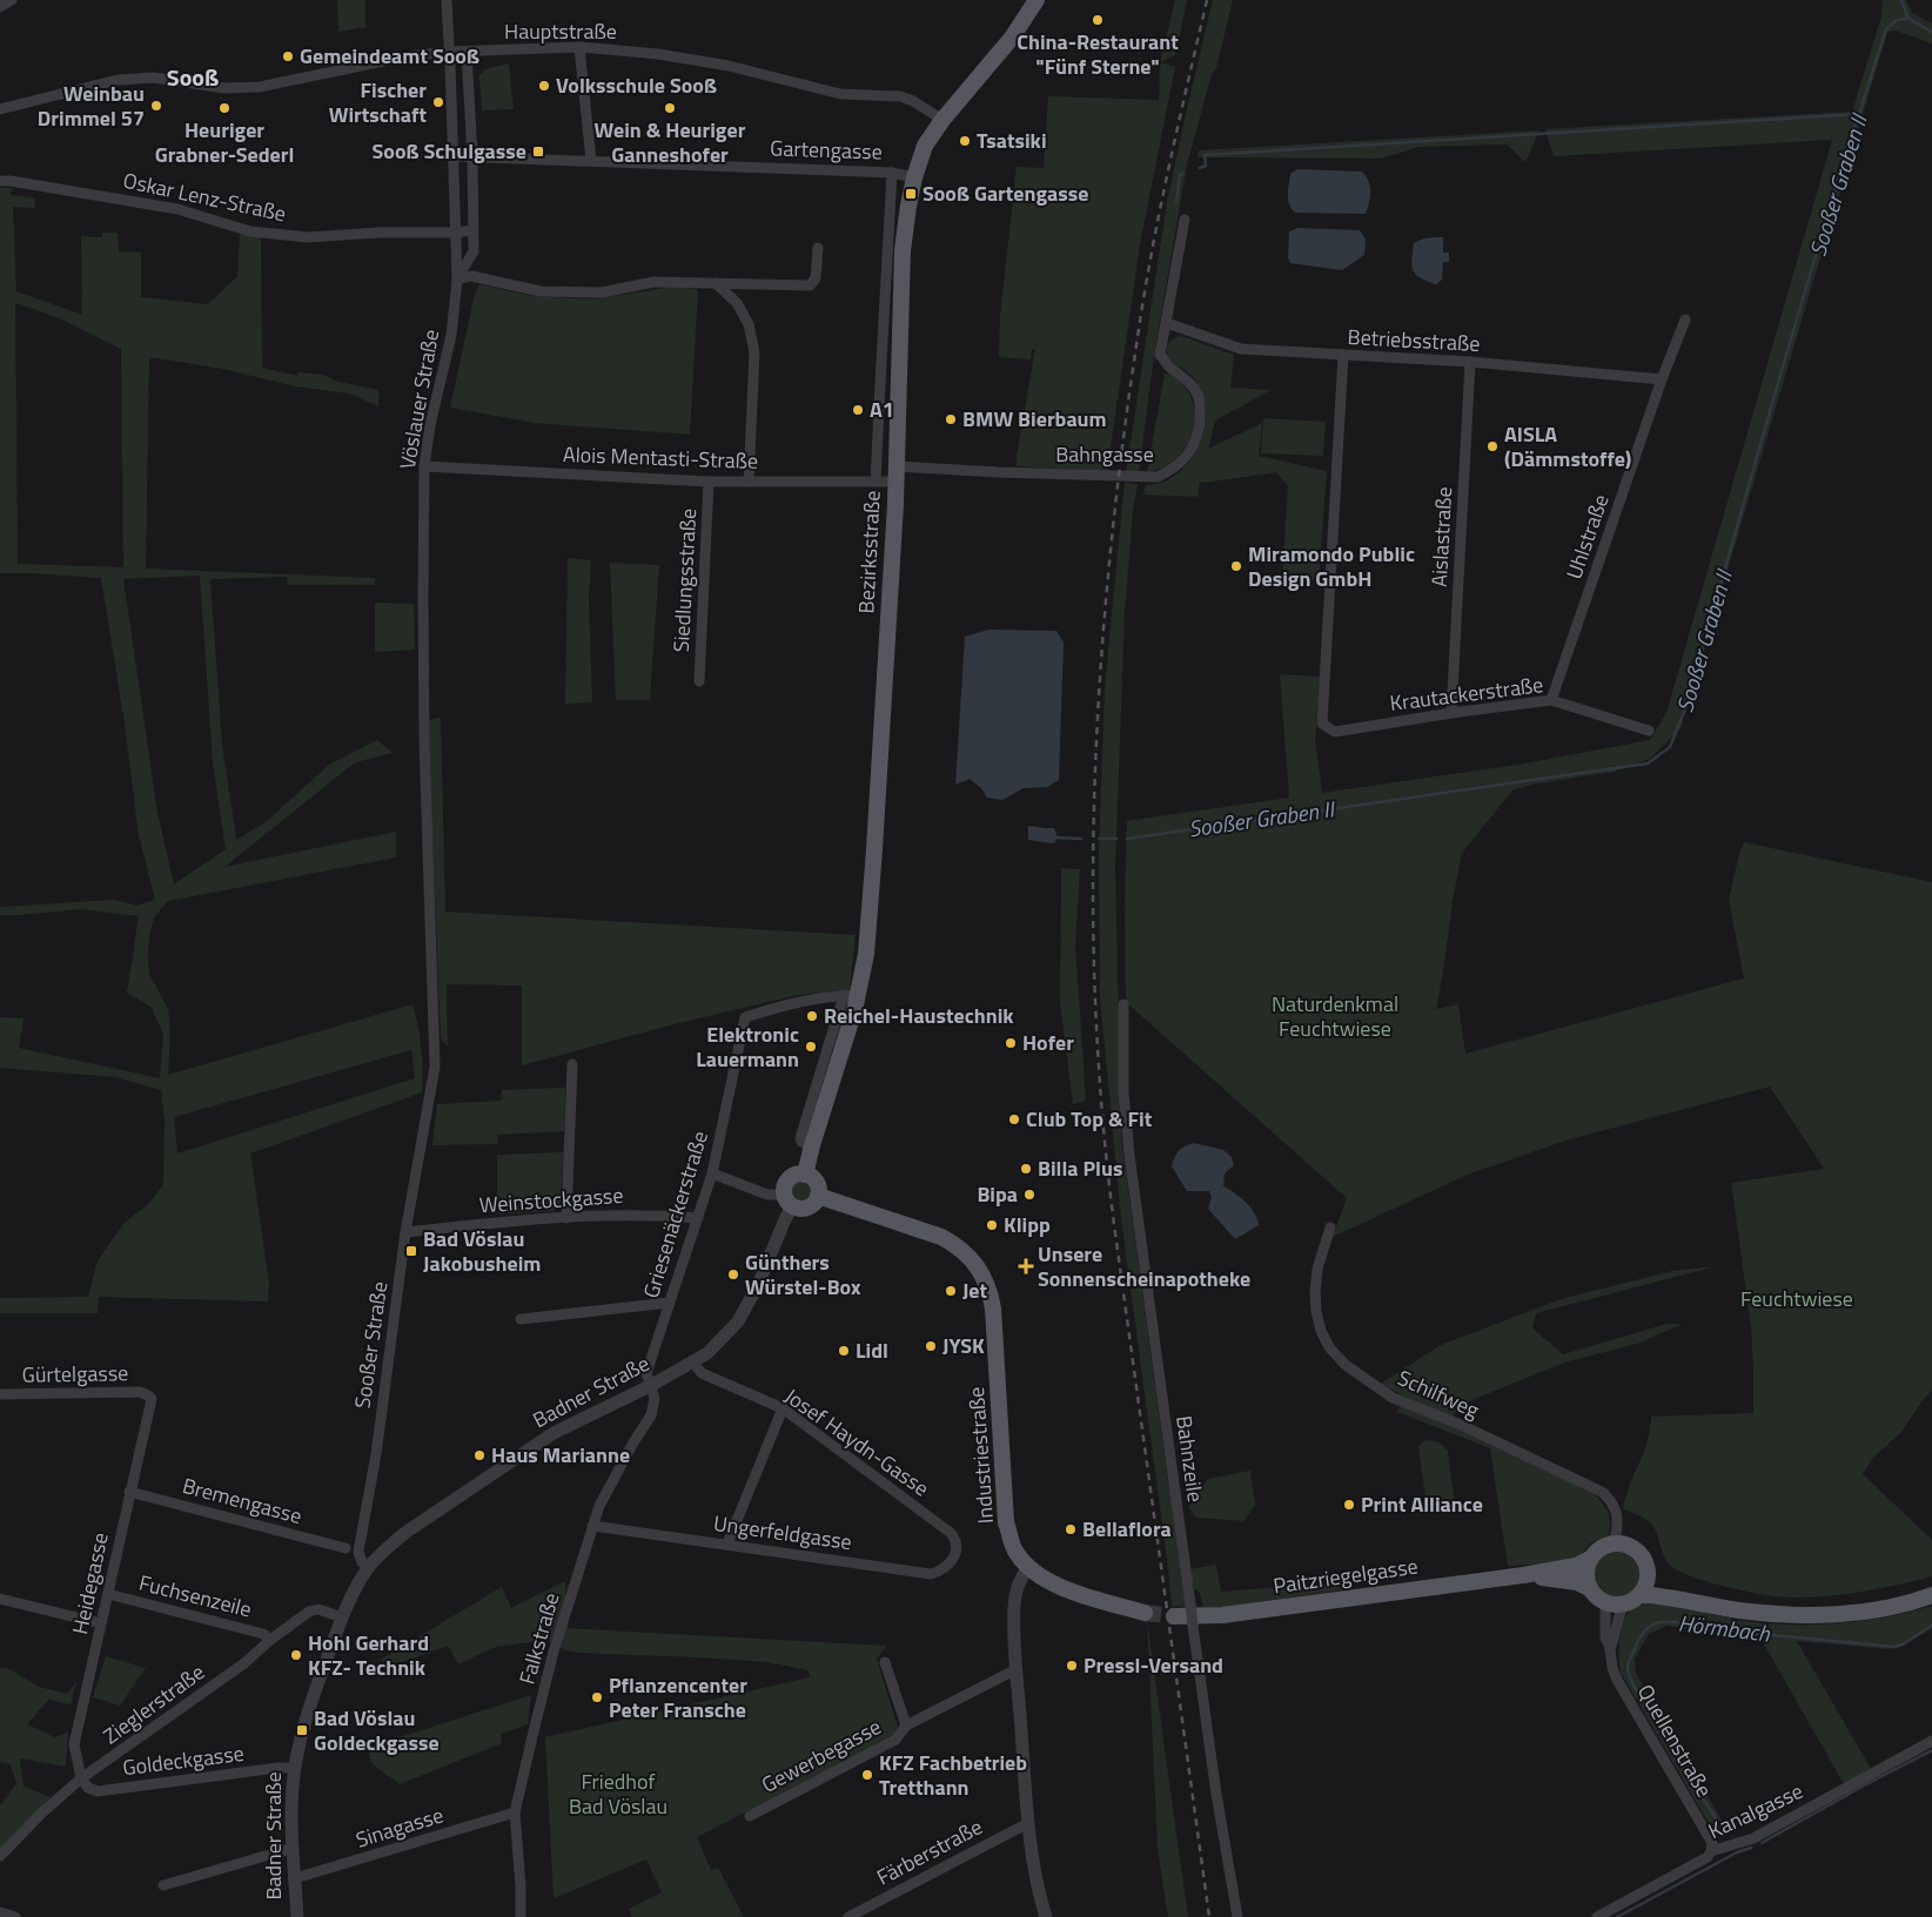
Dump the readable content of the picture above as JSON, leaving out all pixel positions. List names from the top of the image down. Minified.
{"streets":{"main road":["Bezirksstraße","Industriestraße","Paitzriegelgasse"],"street":["Hauptstraße","Gartengasse","Oskar Lenz-Straße","Betriebsstraße","Vöslauer Straße","Bahngasse","Alois Mentasti-Straße","Aislastraße","Uhlstraße","Siedlungsstraße","Krautackerstraße","Weinstockgasse","Griesenäckerstraße","Sooßer Straße","Gürtelgasse","Badner Straße","Schilfweg","Josef Haydn-Gasse","Bahnzeile","Bremengasse","Ungerfeldgasse","Heidegasse","Fuchsenzeile","Falkstraße","Zieglerstraße","Quellenstraße","Gewerbegasse","Goldeckgasse","Kanalgasse","Sinagasse","Färberstraße"]},"crossings":[["Hauptstraße","Vöslauer Straße"],["Hauptstraße","Bezirksstraße"],["Gartengasse","Vöslauer Straße"],["Gartengasse","Bezirksstraße"],["Oskar Lenz-Straße","Vöslauer Straße"],["Betriebsstraße","Bahngasse"],["Betriebsstraße","Aislastraße"],["Betriebsstraße","Uhlstraße"],["Betriebsstraße","Krautackerstraße"],["Vöslauer Straße","Alois Mentasti-Straße"],["Vöslauer Straße","Sooßer Straße"],["Bahngasse","Alois Mentasti-Straße"],["Bahngasse","Bezirksstraße"],["Alois Mentasti-Straße","Bezirksstraße"],["Alois Mentasti-Straße","Siedlungsstraße"],["Aislastraße","Krautackerstraße"],["Uhlstraße","Krautackerstraße"],["Bezirksstraße","Griesenäckerstraße"],["Weinstockgasse","Griesenäckerstraße"],["Weinstockgasse","Sooßer Straße"],["Griesenäckerstraße","Badner Straße"],["Griesenäckerstraße","Falkstraße"],["Sooßer Straße","Badner Straße"],["Gürtelgasse","Heidegasse"],["Badner Straße","Josef Haydn-Gasse"],["Badner Straße","Industriestraße"],["Badner Straße","Falkstraße"],["Badner Straße","Zieglerstraße"],["Badner Straße","Goldeckgasse"],["Badner Straße","Sinagasse"],["Schilfweg","Paitzriegelgasse"],["Schilfweg","Quellenstraße"],["Josef Haydn-Gasse","Ungerfeldgasse"],["Bremengasse","Heidegasse"],["Ungerfeldgasse","Falkstraße"],["Paitzriegelgasse","Quellenstraße"],["Heidegasse","Fuchsenzeile"],["Heidegasse","Zieglerstraße"],["Heidegasse","Goldeckgasse"],["Fuchsenzeile","Zieglerstraße"],["Falkstraße","Sinagasse"],["Zieglerstraße","Goldeckgasse"],["Quellenstraße","Kanalgasse"]],"districts":["Sooß"],"water":["Sooßer Graben II","Hörmbach"],"parks":["Naturdenkmal Feuchtwiese","Feuchtwiese","Friedhof Bad Vöslau"],"places":{"other":["China-Restaurant \"Fünf Sterne\"","Gemeindeamt Sooß","Volksschule Sooß","Fischer Wirtschaft","Weinbau Drimmel 57","Heuriger Grabner-Sederl","Wein & Heuriger Ganneshofer","Tsatsiki","A1","BMW Bierbaum","AISLA (Dämmstoffe)","Miramondo Public Design GmbH","Reichel-Haustechnik","Hofer","Elektronic Lauermann","Club Top & Fit","Billa Plus","Bipa","Klipp","Günthers Würstel-Box","Jet","JYSK","Lidl","Haus Marianne","Print Alliance","Bellaflora","Hohl Gerhard KFZ- Technik","Pressl-Versand","Pflanzencenter Peter Fransche","KFZ Fachbetrieb Tretthann"],"transit":["Sooß Schulgasse","Sooß Gartengasse","Bad Vöslau Jakobusheim","Bad Vöslau Goldeckgasse"],"health":["Unsere Sonnenscheinapotheke"]}}
